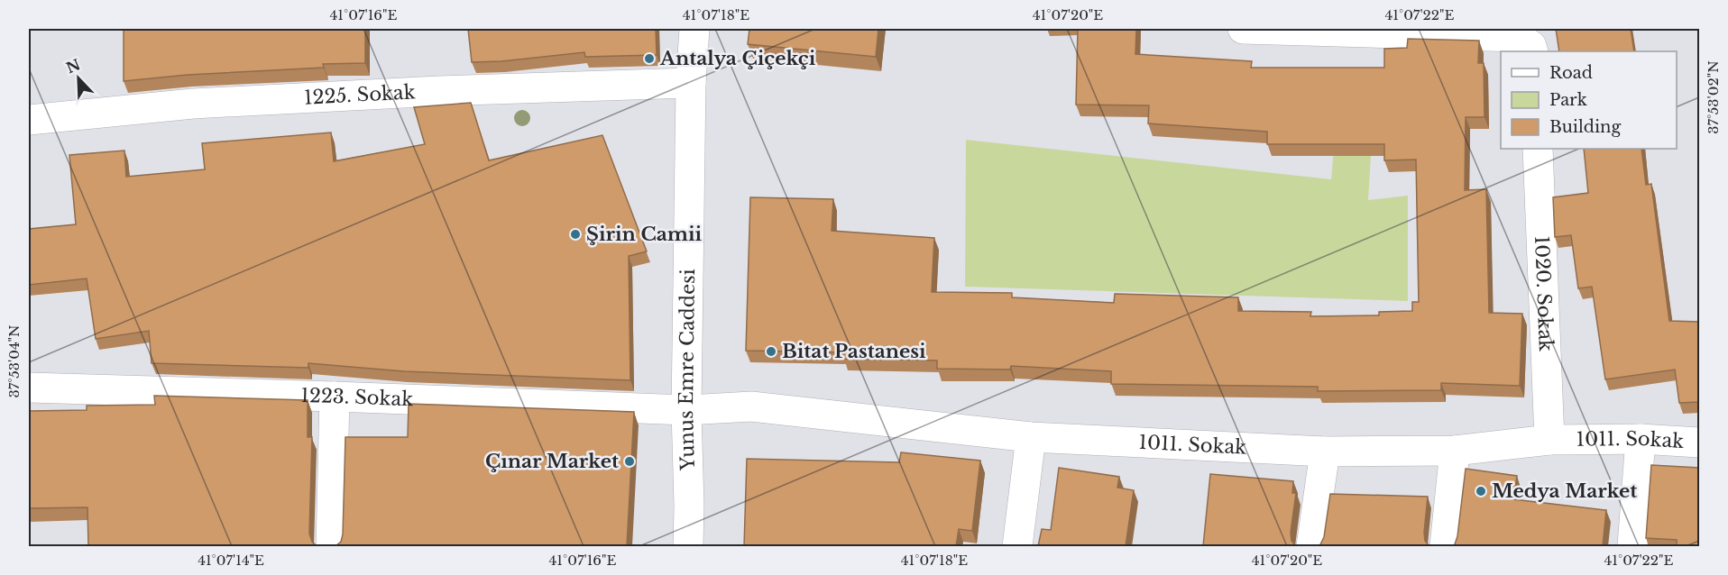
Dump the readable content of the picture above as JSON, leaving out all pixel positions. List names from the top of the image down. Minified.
{"streets":{"street":["1225. Sokak","1020. Sokak","Yunus Emre Caddesi","1223. Sokak","1011. Sokak"]},"crossings":[["1225. Sokak","Yunus Emre Caddesi"],["1020. Sokak","1011. Sokak"],["Yunus Emre Caddesi","1223. Sokak"],["Yunus Emre Caddesi","1011. Sokak"],["1223. Sokak","1011. Sokak"]],"places":["Antalya Çiçekçi","Şirin Camii","Bitat Pastanesi","Çınar Market","Medya Market"],"legend":["Road","Park","Building"],"north":"top left","coordinates":["41°07'16\"E","41°07'18\"E","41°07'20\"E","41°07'22\"E","37°53'02\"N","37°53'04\"N","41°07'14\"E"]}
